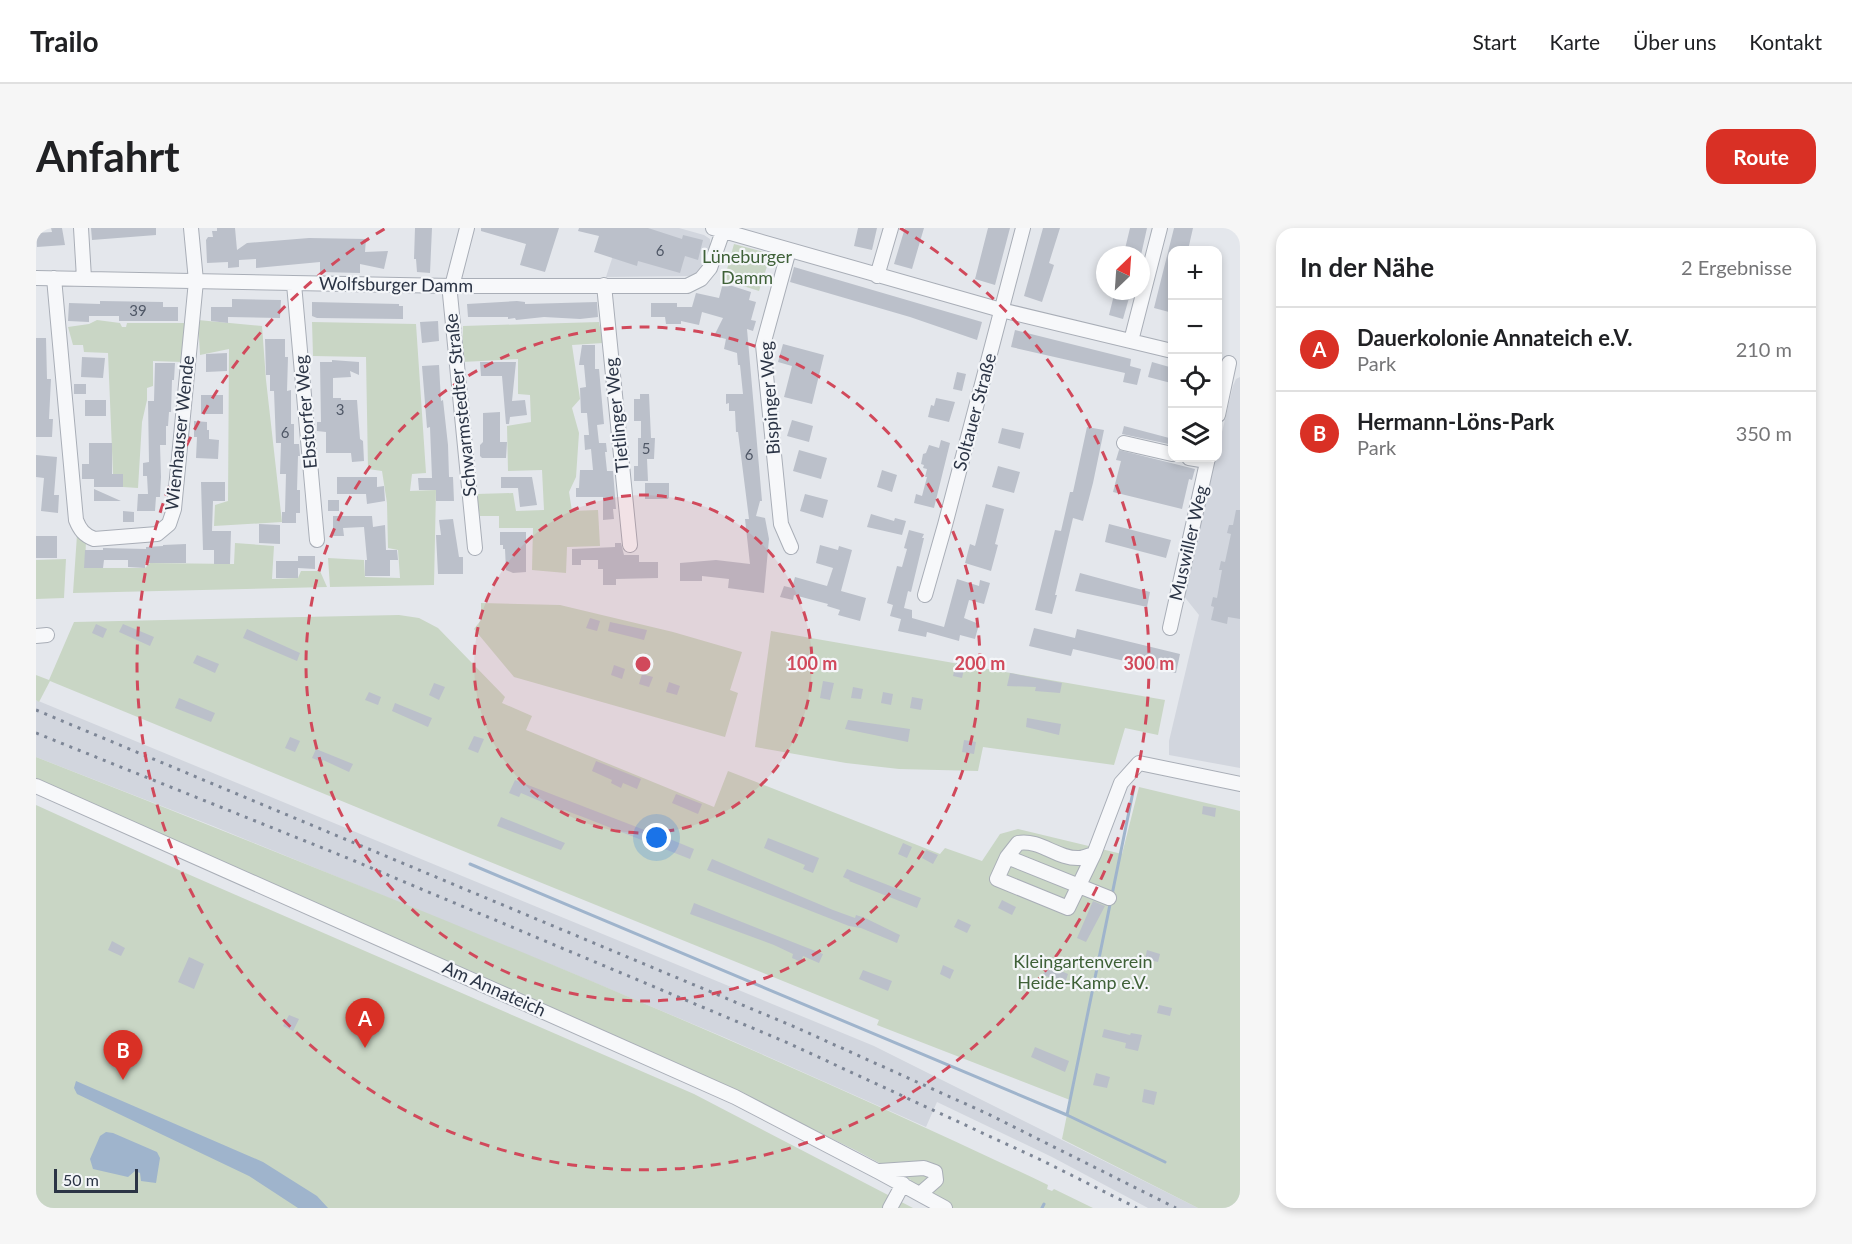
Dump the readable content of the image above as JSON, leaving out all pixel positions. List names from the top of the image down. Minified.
{"streets":{"street":["Wolfsburger Damm","Bispinger Weg","Schwarmstedter Straße","Ebstorfer Weg","Soltauer Straße","Tietlinger Weg","Wienhauser Wende","Muswiller Weg","Am Annateich"]},"crossings":[["Wolfsburger Damm","Schwarmstedter Straße"],["Wolfsburger Damm","Ebstorfer Weg"],["Wolfsburger Damm","Tietlinger Weg"],["Wolfsburger Damm","Wienhauser Wende"]],"parks":["Lüneburger Damm","Kleingartenverein Heide-Kamp e.V."],"house_numbers":["6","39","3","6","5","6"],"scale_bar":"50 m","north":"top right","page":{"header":"Trailo","nav":["Start","Karte","Über uns","Kontakt"],"buttons":"Route","title":"Anfahrt","heading":["In der Nähe","2 Ergebnisse"],"map_buttons":["+","−"],"list":[{"mark":"A","name":"Dauerkolonie Annateich e.V.","note":"Park","value":"210 m"},{"mark":"B","name":"Hermann-Löns-Park","note":"Park","value":"350 m"}],"pins":["A","B"],"scale":"50 m"},"rings":["100 m","200 m","300 m"]}
